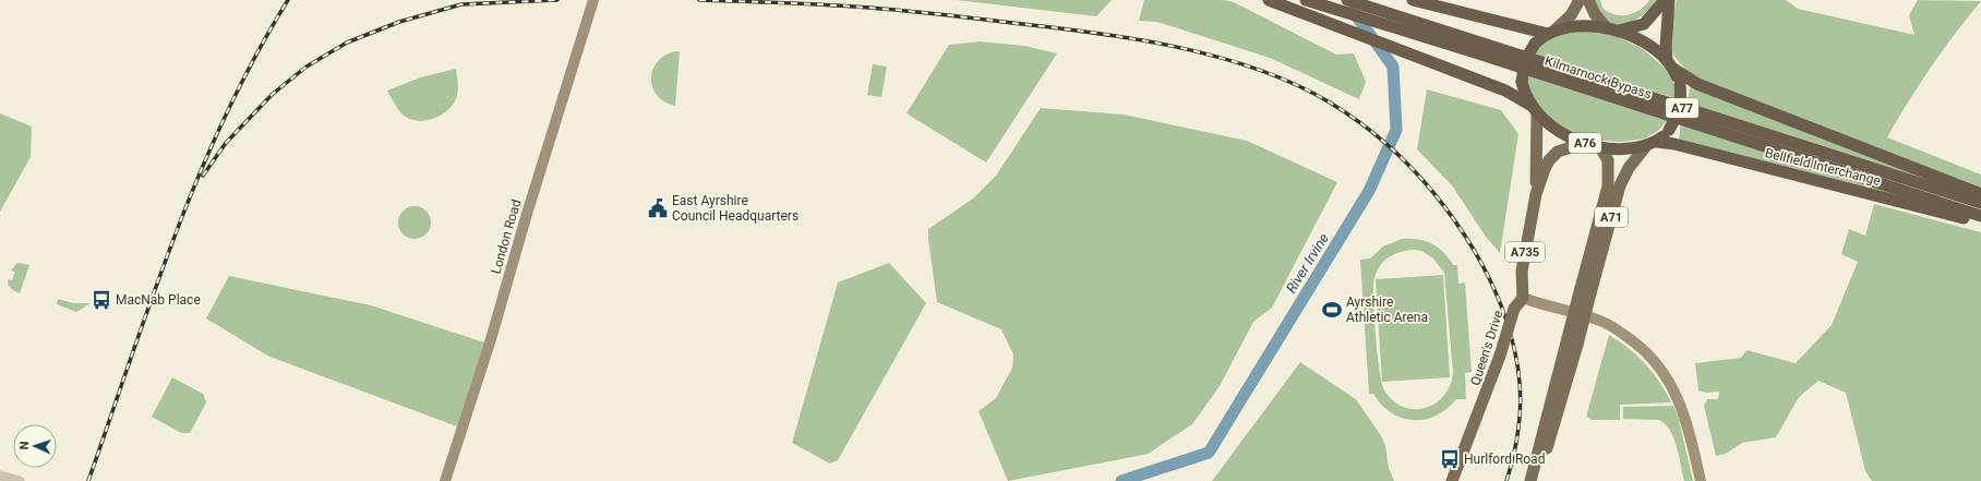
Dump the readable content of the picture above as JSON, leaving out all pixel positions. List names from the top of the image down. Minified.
{"streets":{"highway":["Kilmarnock Bypass","A77","A76","Bellfield Interchange"],"main road":["A71","London Road","A735","Queen's Drive"]},"crossings":[["A77","A76"],["A77","Bellfield Interchange"],["A77","A71"],["A76","Bellfield Interchange"],["A76","A71"],["Bellfield Interchange","A71"],["A735","Queen's Drive"]],"water":["River Irvine"],"places":{"public building":["East Ayrshire Council Headquarters"],"bus stop":["MacNab Place","Hurlford Road"],"sports":["Ayrshire Athletic Arena"]},"north":"left"}
